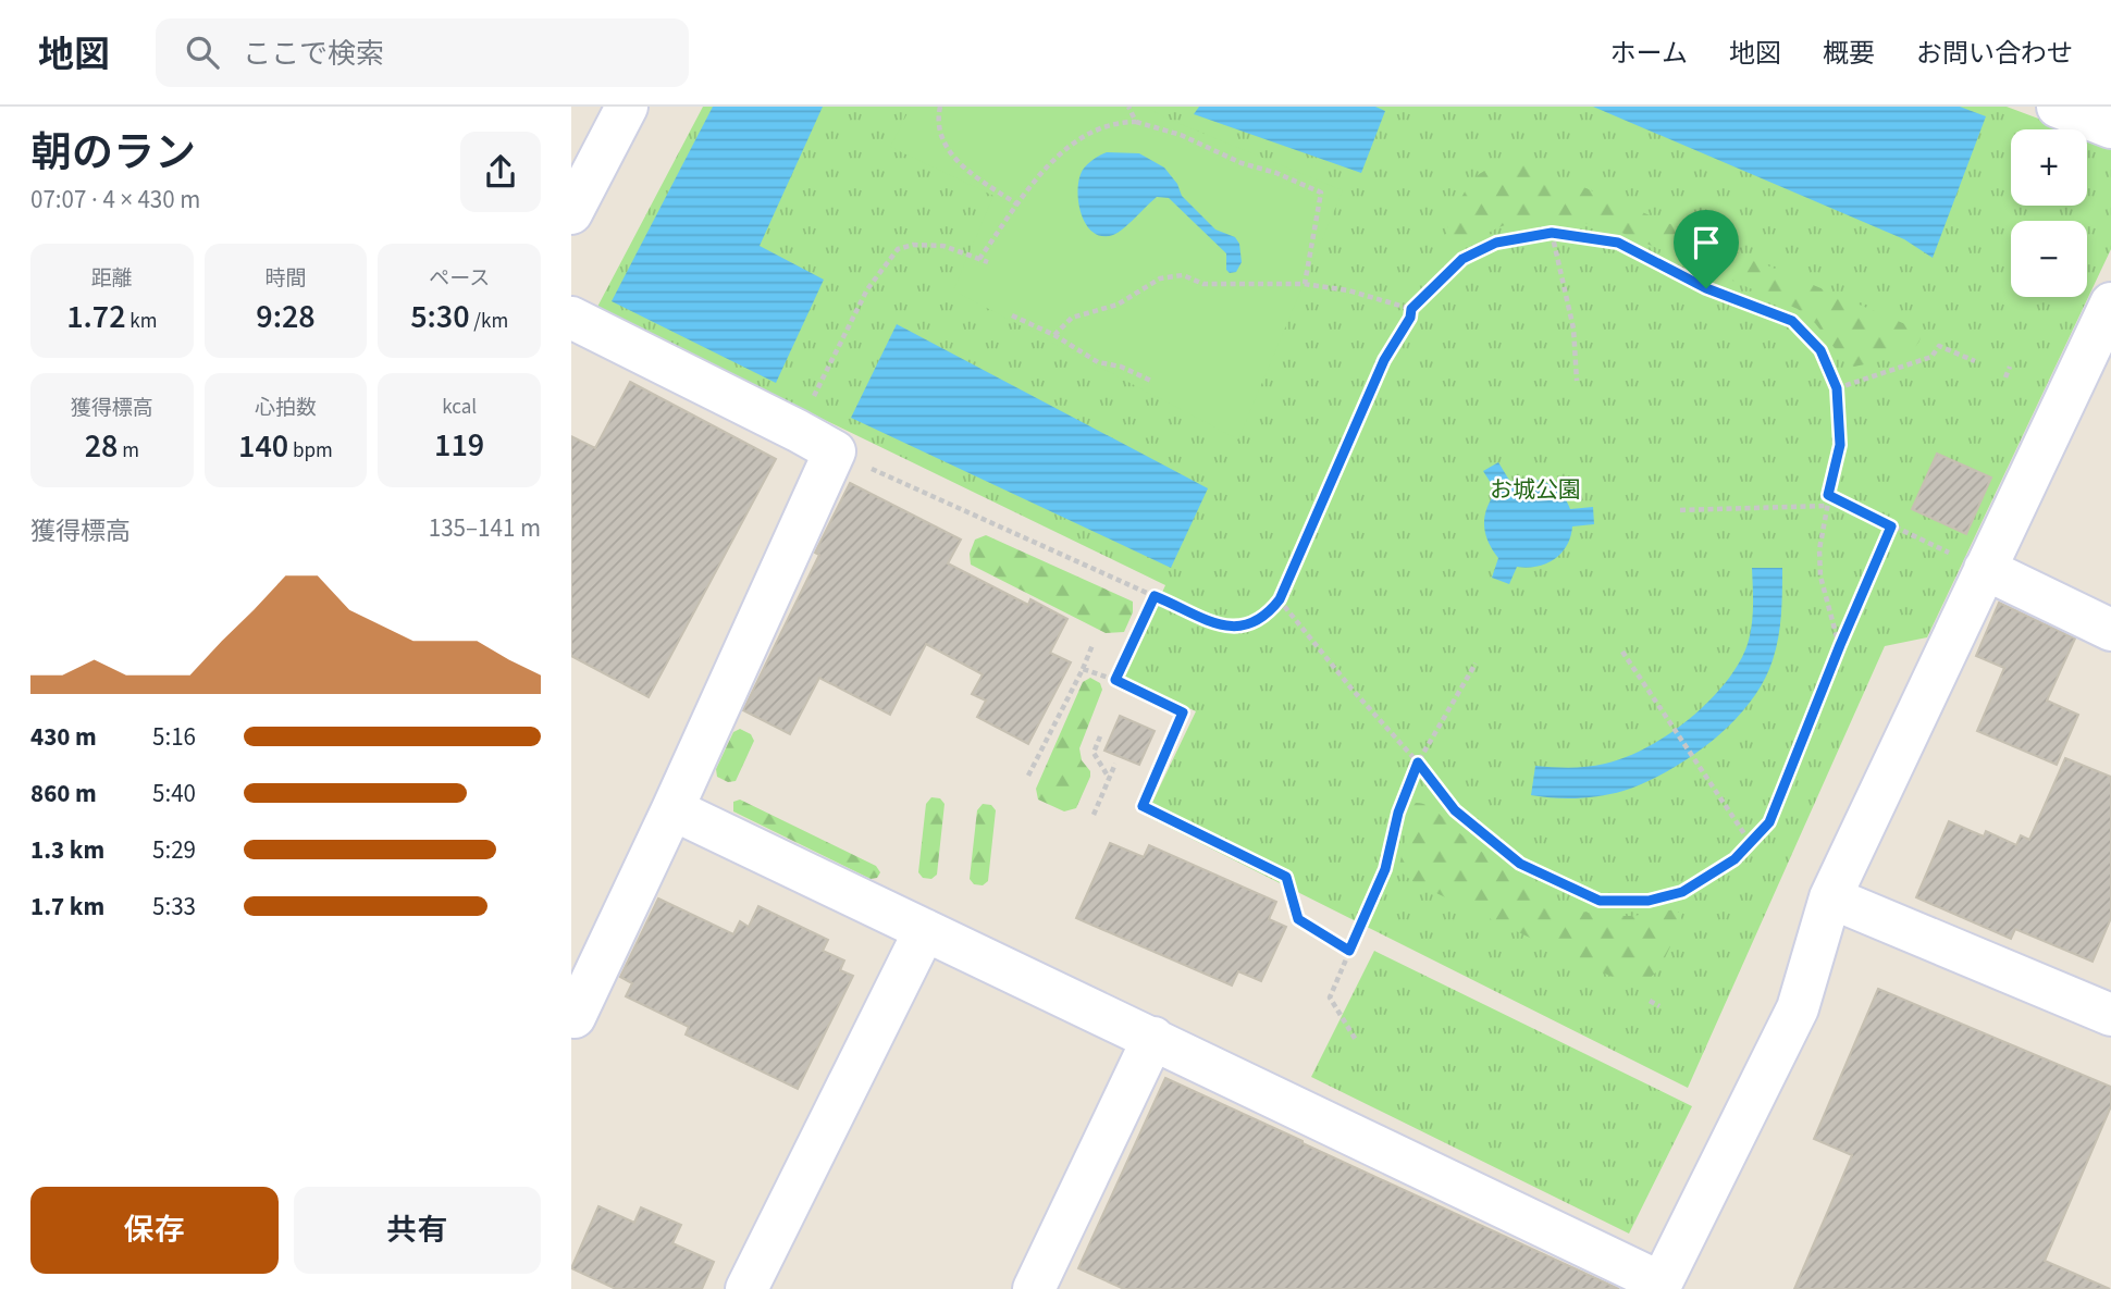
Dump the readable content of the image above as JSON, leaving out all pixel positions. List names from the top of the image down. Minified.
{"parks":["お城公園"],"page":{"header":"地図","search":"ここで検索","nav":["ホーム","地図","概要","お問い合わせ"],"heading":["朝のラン","07:07 · 4 × 430 m"],"map_buttons":["+","−"],"stats":[["距離","1.72 km"],["時間","9:28"],["ペース","5:30 /km"],["獲得標高","28 m"],["心拍数","140 bpm"],["kcal","119"]],"chart":["獲得標高","135–141 m"],"list":[{"name":"430 m","note":"5:16"},{"name":"860 m","note":"5:40"},{"name":"1.3 km","note":"5:29"},{"name":"1.7 km","note":"5:33"}],"buttons":["保存","共有"]}}
